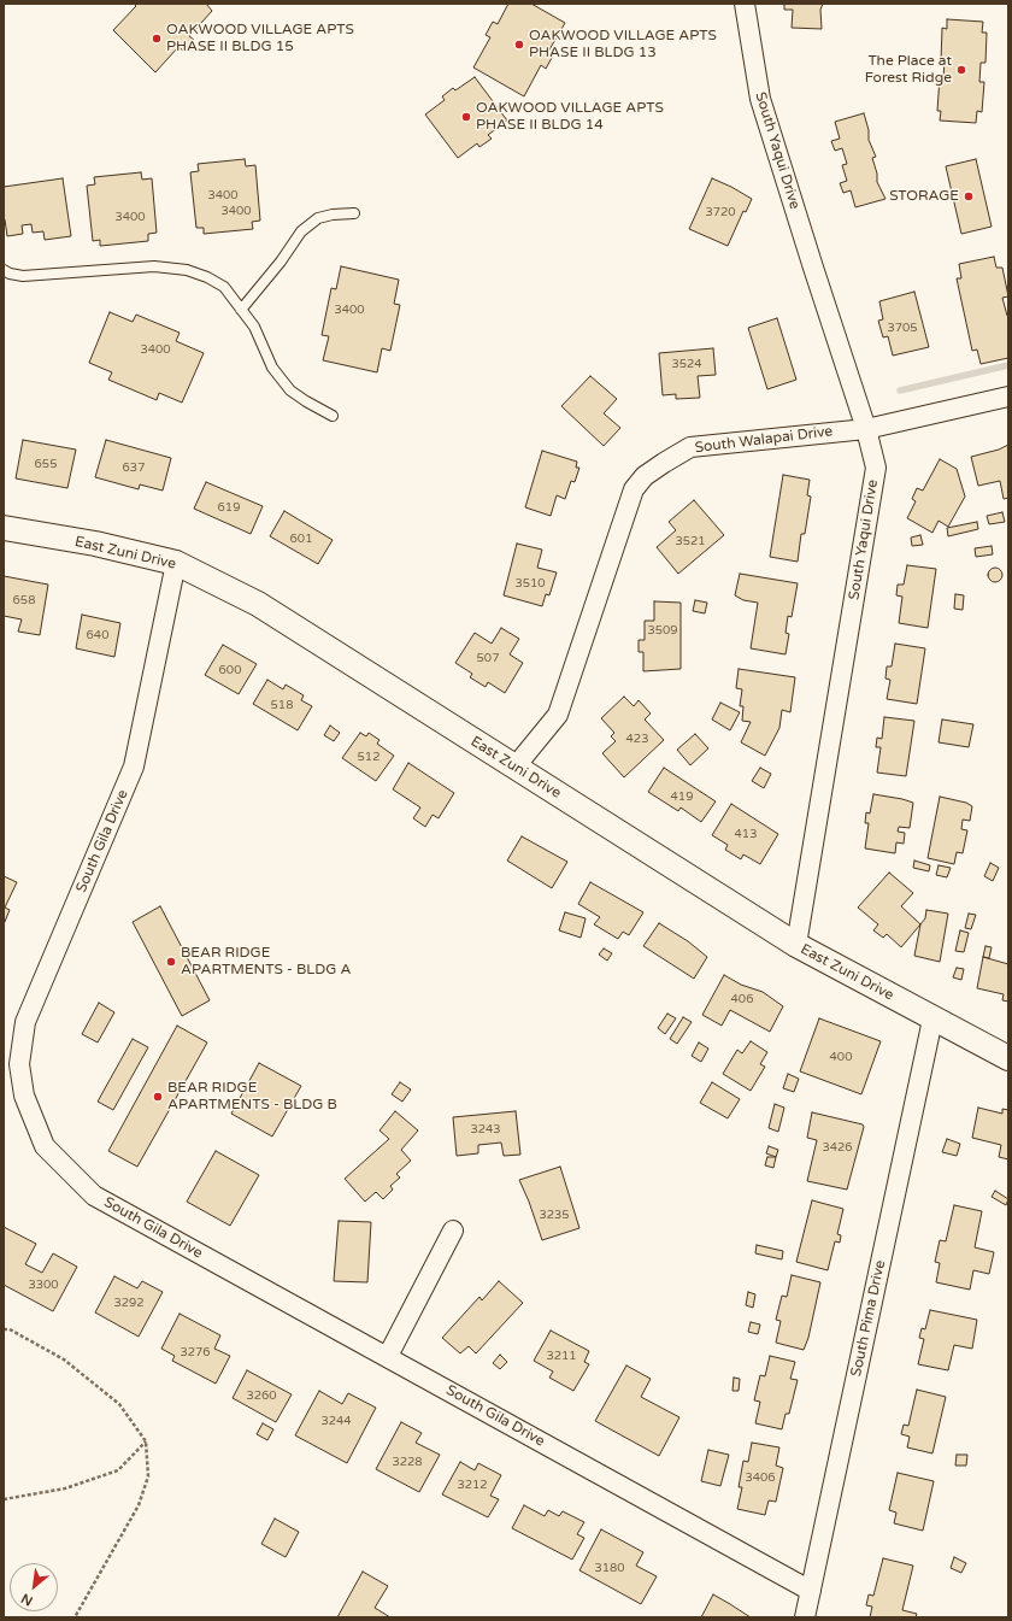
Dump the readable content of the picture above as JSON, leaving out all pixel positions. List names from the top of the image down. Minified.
{"streets":{"street":["South Yaqui Drive","South Walapai Drive","East Zuni Drive","South Gila Drive","South Pima Drive"]},"crossings":[["South Yaqui Drive","South Walapai Drive"],["South Yaqui Drive","East Zuni Drive"],["South Walapai Drive","East Zuni Drive"],["East Zuni Drive","South Gila Drive"],["East Zuni Drive","South Pima Drive"],["South Gila Drive","South Pima Drive"]],"places":["OAKWOOD VILLAGE APTS PHASE II BLDG 15","OAKWOOD VILLAGE APTS PHASE II BLDG 13","The Place at Forest Ridge","OAKWOOD VILLAGE APTS PHASE II BLDG 14","STORAGE","BEAR RIDGE APARTMENTS - BLDG A","BEAR RIDGE APARTMENTS - BLDG B"],"house_numbers":["3400","3400","3720","3400","3400","3705","3400","3524","655","637","619","601","3521","3510","658","3509","640","507","600","518","423","512","419","413","406","400","3243","3426","3235","3300","3292","3276","3211","3260","3244","3228","3406","3212","3180"],"north":"bottom left"}
